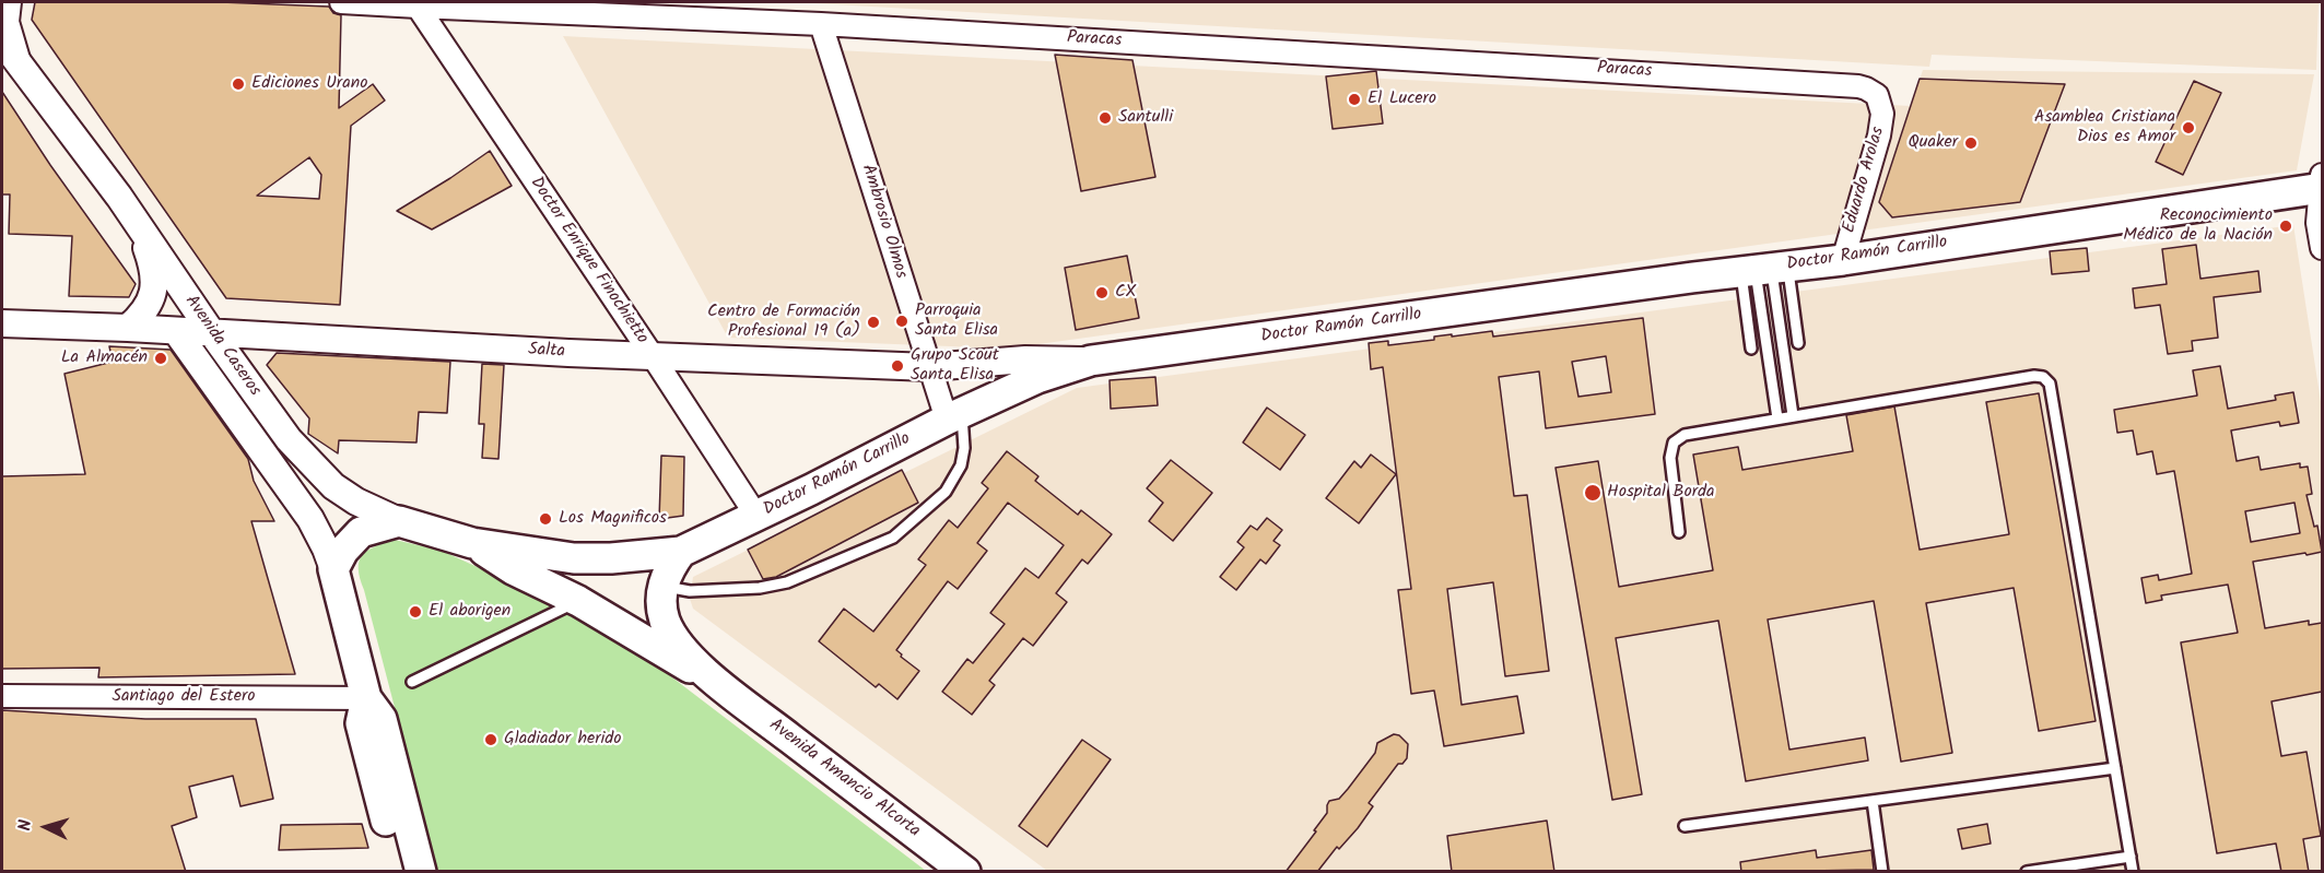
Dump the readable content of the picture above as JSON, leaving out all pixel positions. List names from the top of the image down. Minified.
{"streets":{"main road":["Doctor Ramón Carrillo","Avenida Caseros","Avenida Amancio Alcorta"],"street":["Paracas","Eduardo Arolas","Ambrosio Olmos","Doctor Enrique Finochietto","Salta","Santiago del Estero"]},"crossings":[["Paracas","Eduardo Arolas"],["Paracas","Ambrosio Olmos"],["Paracas","Doctor Enrique Finochietto"],["Eduardo Arolas","Doctor Ramón Carrillo"],["Ambrosio Olmos","Doctor Ramón Carrillo"],["Ambrosio Olmos","Salta"],["Doctor Ramón Carrillo","Doctor Enrique Finochietto"],["Doctor Ramón Carrillo","Avenida Caseros"],["Doctor Ramón Carrillo","Salta"],["Doctor Ramón Carrillo","Avenida Amancio Alcorta"],["Doctor Enrique Finochietto","Salta"],["Avenida Caseros","Salta"],["Avenida Caseros","Santiago del Estero"]],"places":["Ediciones Urano","El Lucero","Santulli","Asamblea Cristiana Dios es Amor","Quaker","Reconocimiento Médico de la Nación","CX","Parroquia Santa Elisa","Centro de Formación Profesional 19 (a)","La Almacén","Grupo Scout Santa Elisa","Hospital Borda","Los Magnificos","El aborigen","Gladiador herido"],"north":"left"}
